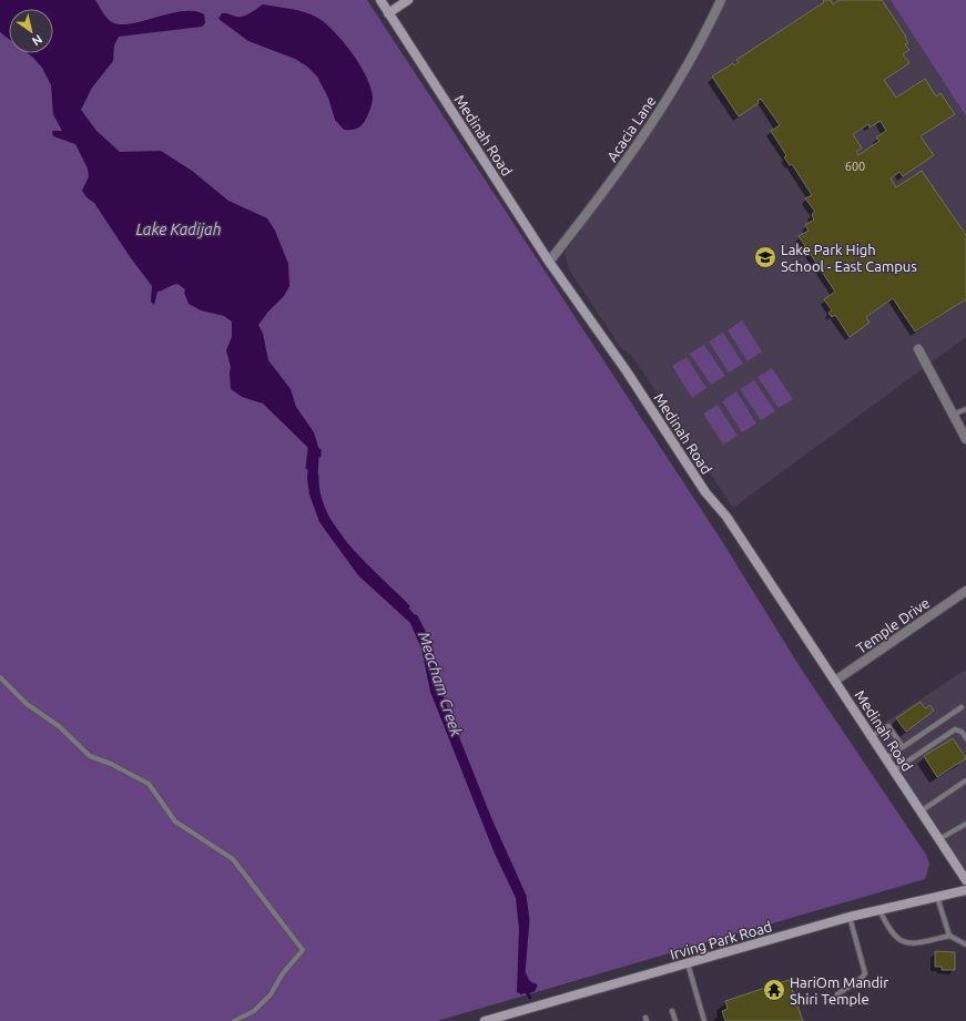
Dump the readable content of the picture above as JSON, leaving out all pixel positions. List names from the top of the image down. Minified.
{"streets":{"main road":["Medinah Road","Irving Park Road"],"street":["Acacia Lane","Temple Drive"]},"crossings":[["Acacia Lane","Medinah Road"],["Medinah Road","Temple Drive"]],"water":["Lake Kadijah","Meacham Creek"],"places":{"school or university":["Lake Park High School - East Campus"],"temple":["HariOm Mandir Shiri Temple"]},"house_numbers":["600"],"north":"bottom right"}
